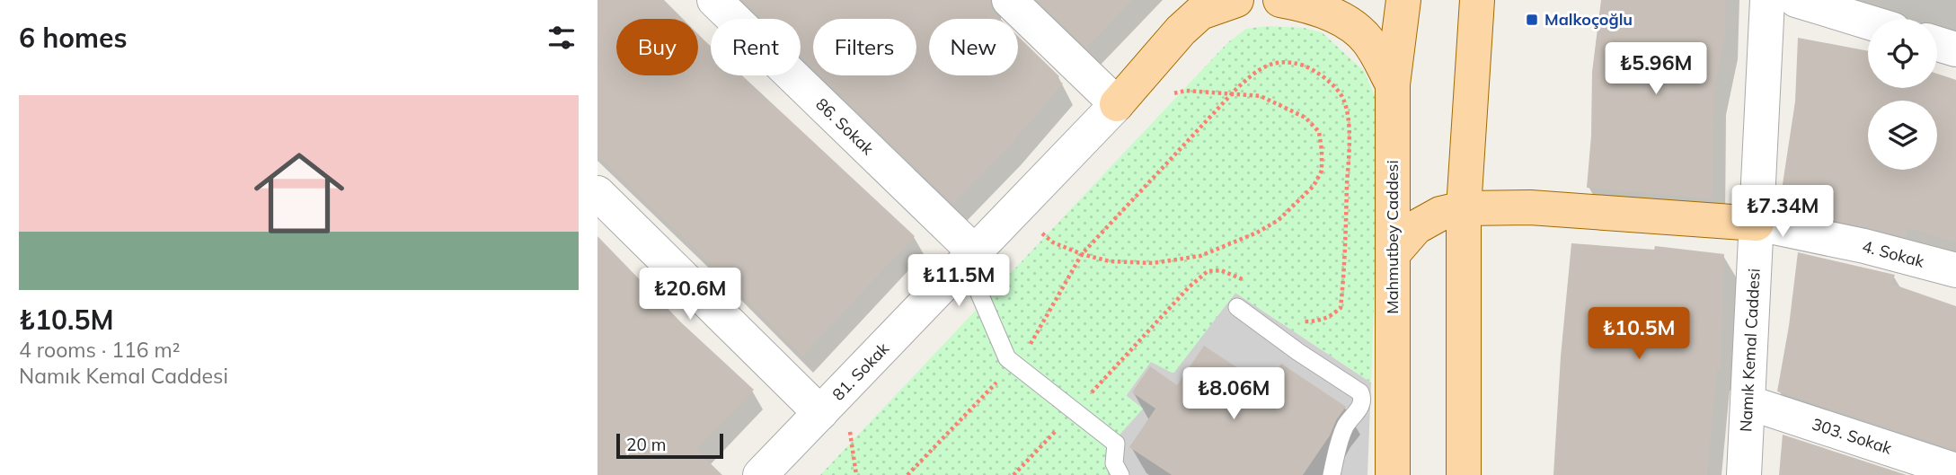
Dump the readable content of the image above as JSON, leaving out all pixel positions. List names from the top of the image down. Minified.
{"streets":{"main road":["Mahmutbey Caddesi"],"street":["86. Sokak","4. Sokak","Namık Kemal Caddesi","81. Sokak","303. Sokak"]},"crossings":[["86. Sokak","81. Sokak"],["4. Sokak","Namık Kemal Caddesi"],["Namık Kemal Caddesi","303. Sokak"]],"places":{"transit":["Malkoçoğlu"]},"scale_bar":"20 m","page":{"heading":"6 homes","chip":["Buy","Rent","Filters","New"],"price":["₺5.96M","₺7.34M","₺11.5M","₺20.6M","₺10.5M","₺8.06M"],"list":[{"name":"₺10.5M","note":"4 rooms · 116 m² · Namık Kemal Caddesi"}],"scale":"20 m"}}
